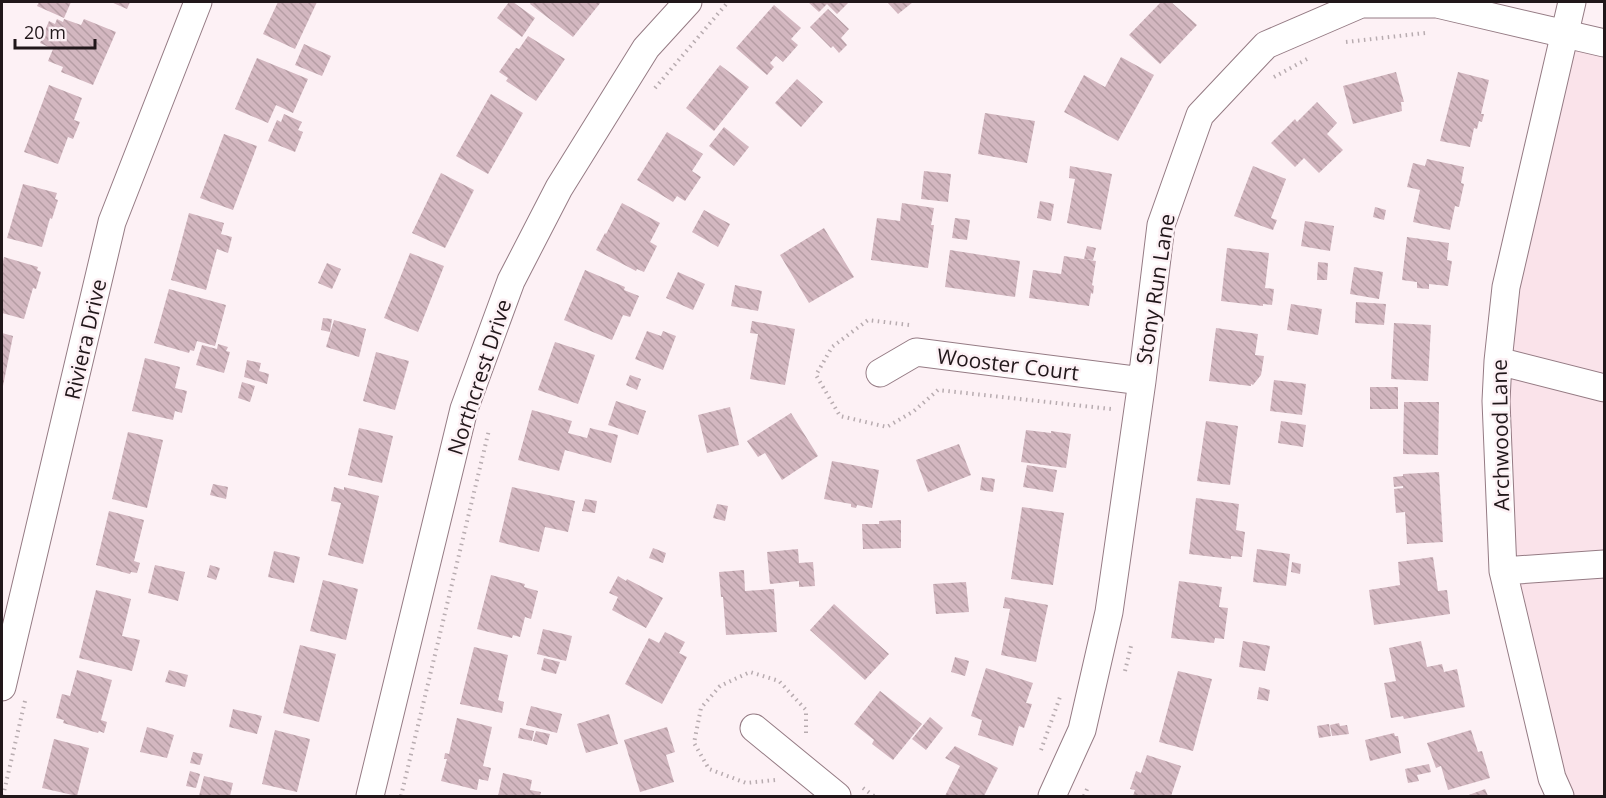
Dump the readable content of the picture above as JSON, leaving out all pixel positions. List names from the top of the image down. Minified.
{"streets":{"street":["Stony Run Lane","Riviera Drive","Wooster Court","Northcrest Drive","Archwood Lane"]},"crossings":[["Stony Run Lane","Wooster Court"],["Stony Run Lane","Archwood Lane"]],"scale_bar":"20 m"}
